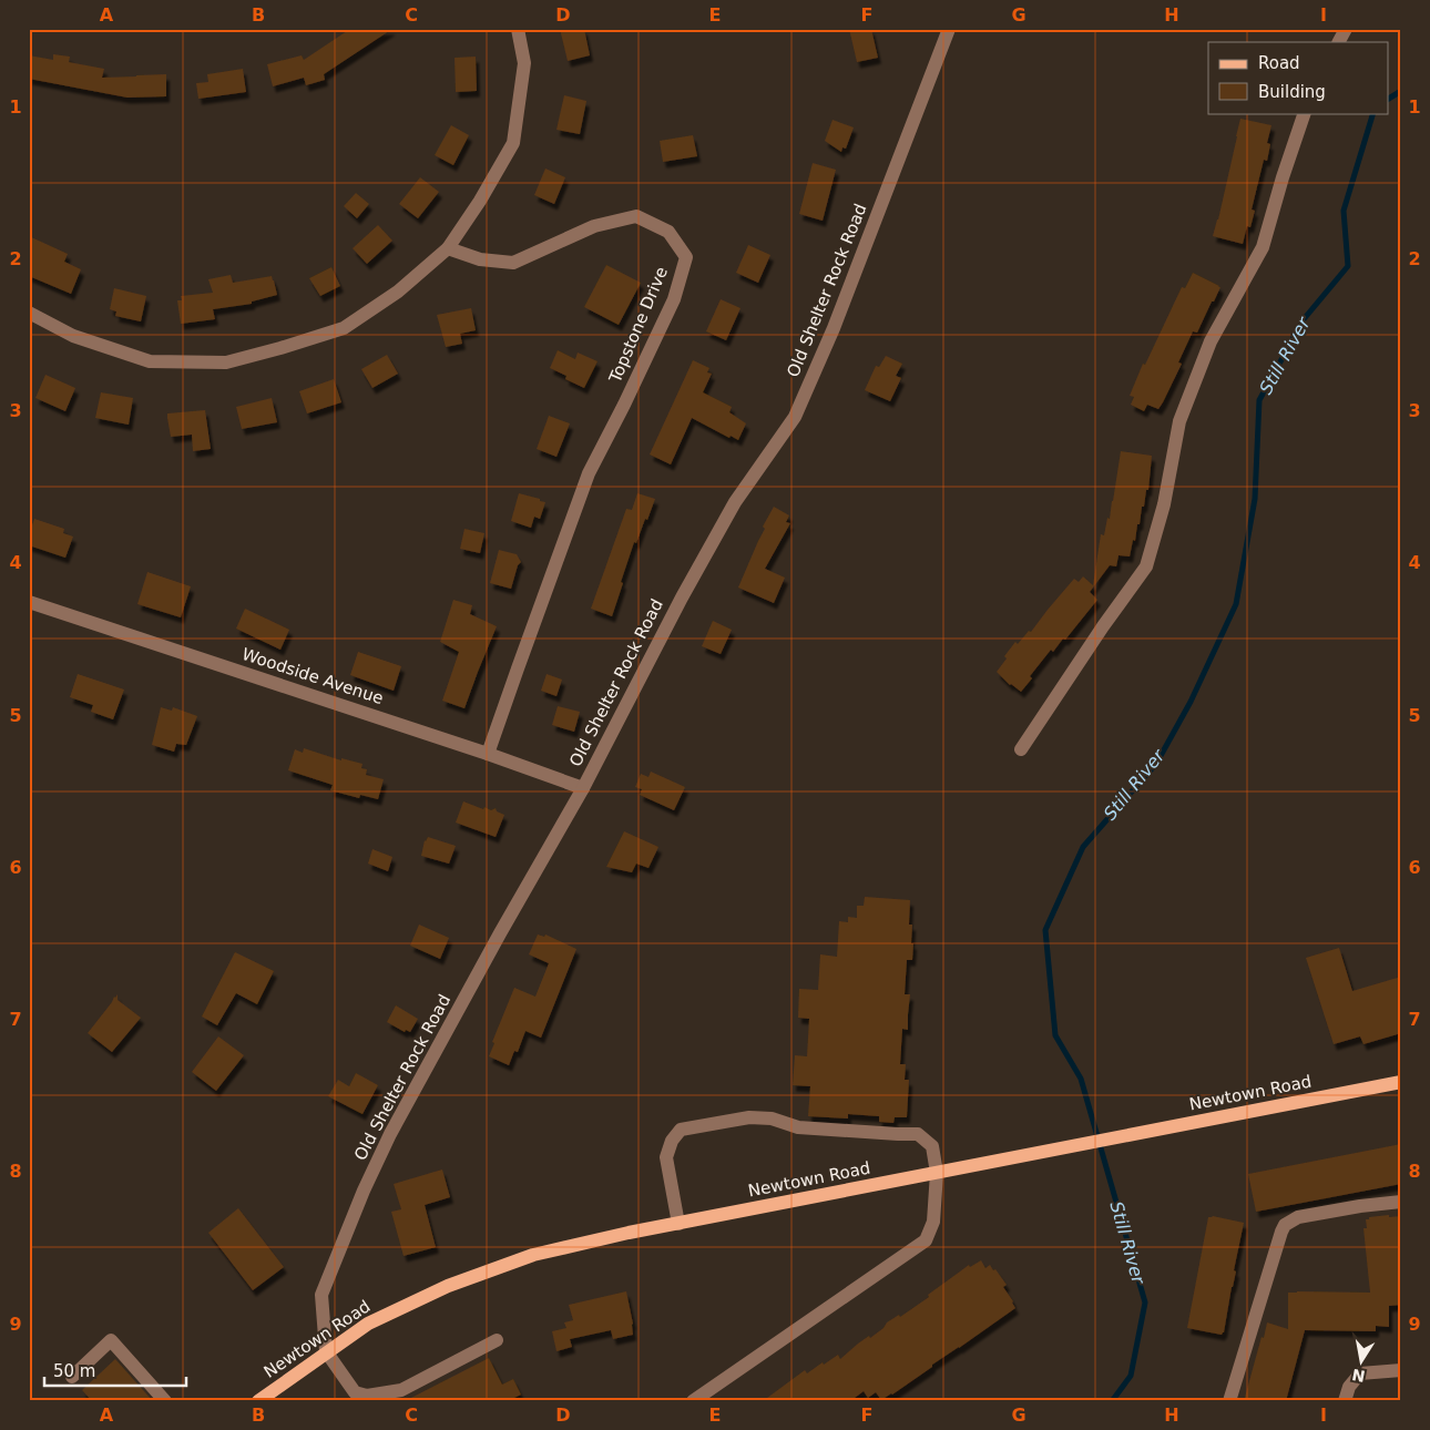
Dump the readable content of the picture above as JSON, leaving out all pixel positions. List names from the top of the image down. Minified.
{"streets":{"main road":["Newtown Road"],"street":["Old Shelter Rock Road","Topstone Drive","Woodside Avenue"]},"crossings":[["Old Shelter Rock Road","Woodside Avenue"],["Old Shelter Rock Road","Newtown Road"],["Topstone Drive","Woodside Avenue"]],"water":["Still River"],"legend":["Road","Building"],"scale_bar":"50 m","north":"bottom","grid":{"columns":["A","B","C","D","E","F","G","H","I"],"rows":["1","2","3","4","5","6","7","8","9"]}}
